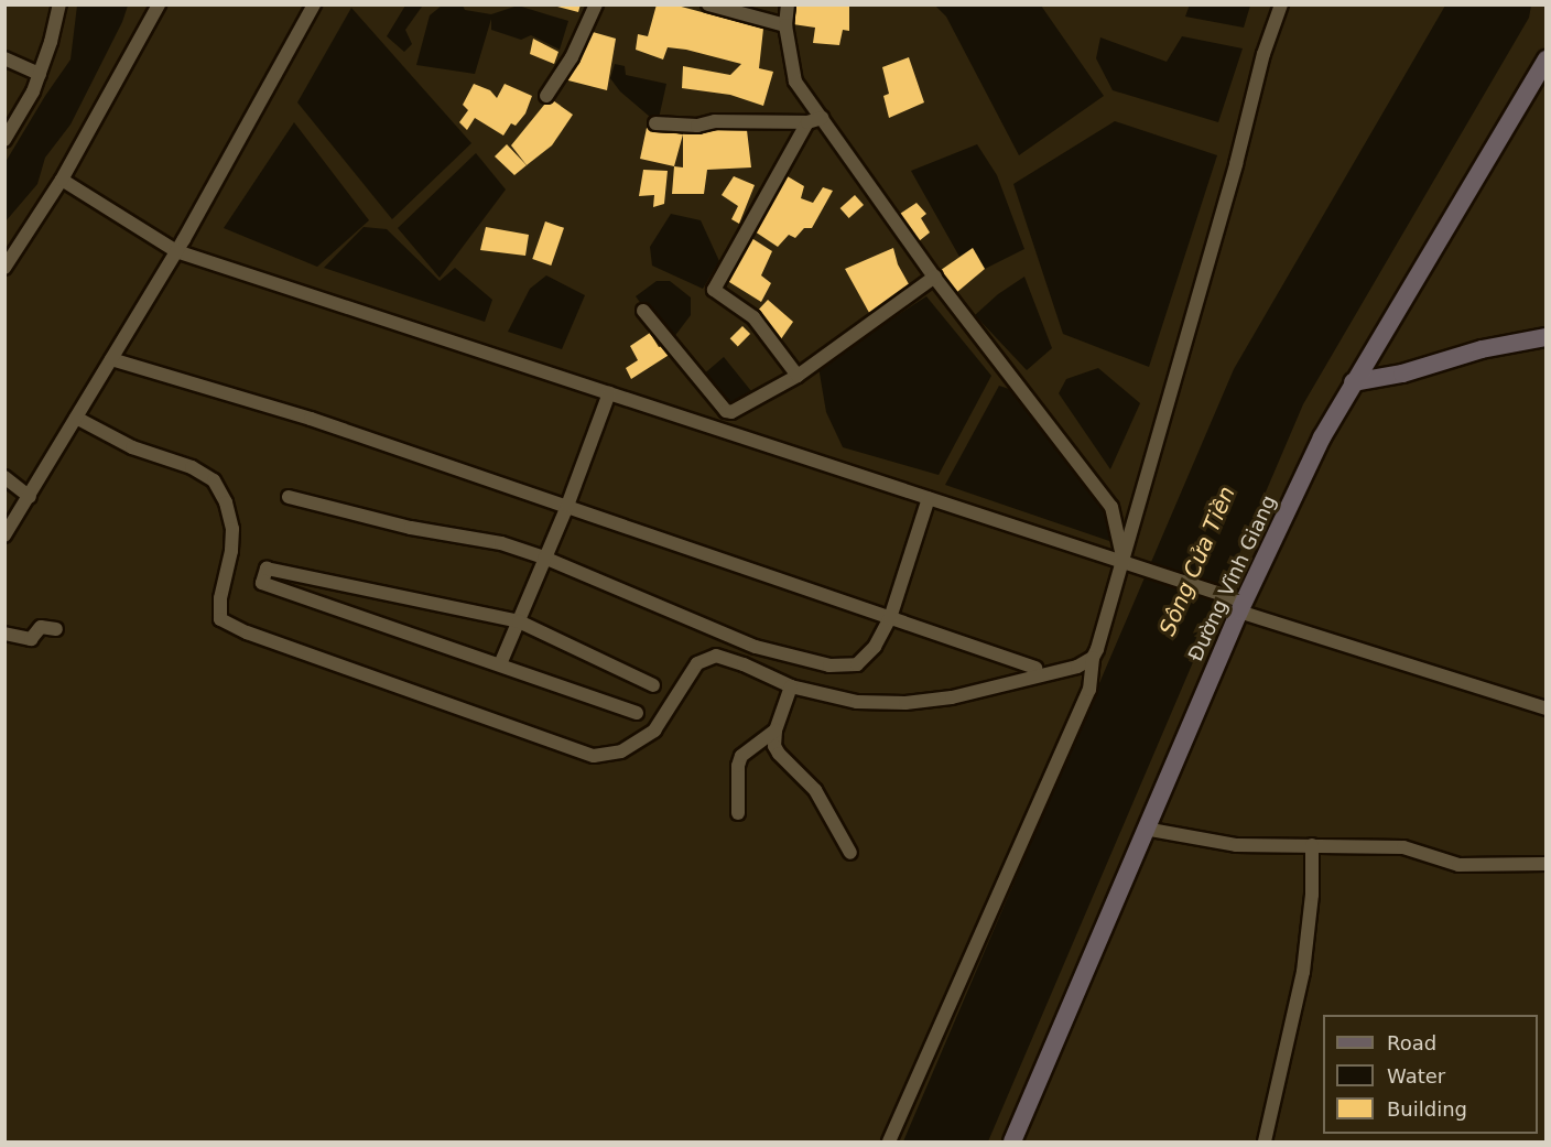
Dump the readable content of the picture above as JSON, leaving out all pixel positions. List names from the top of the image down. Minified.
{"streets":{"street":["Đường Vĩnh Giang"]},"water":["Sông Cửa Tiền"],"legend":["Road","Water","Building"]}
